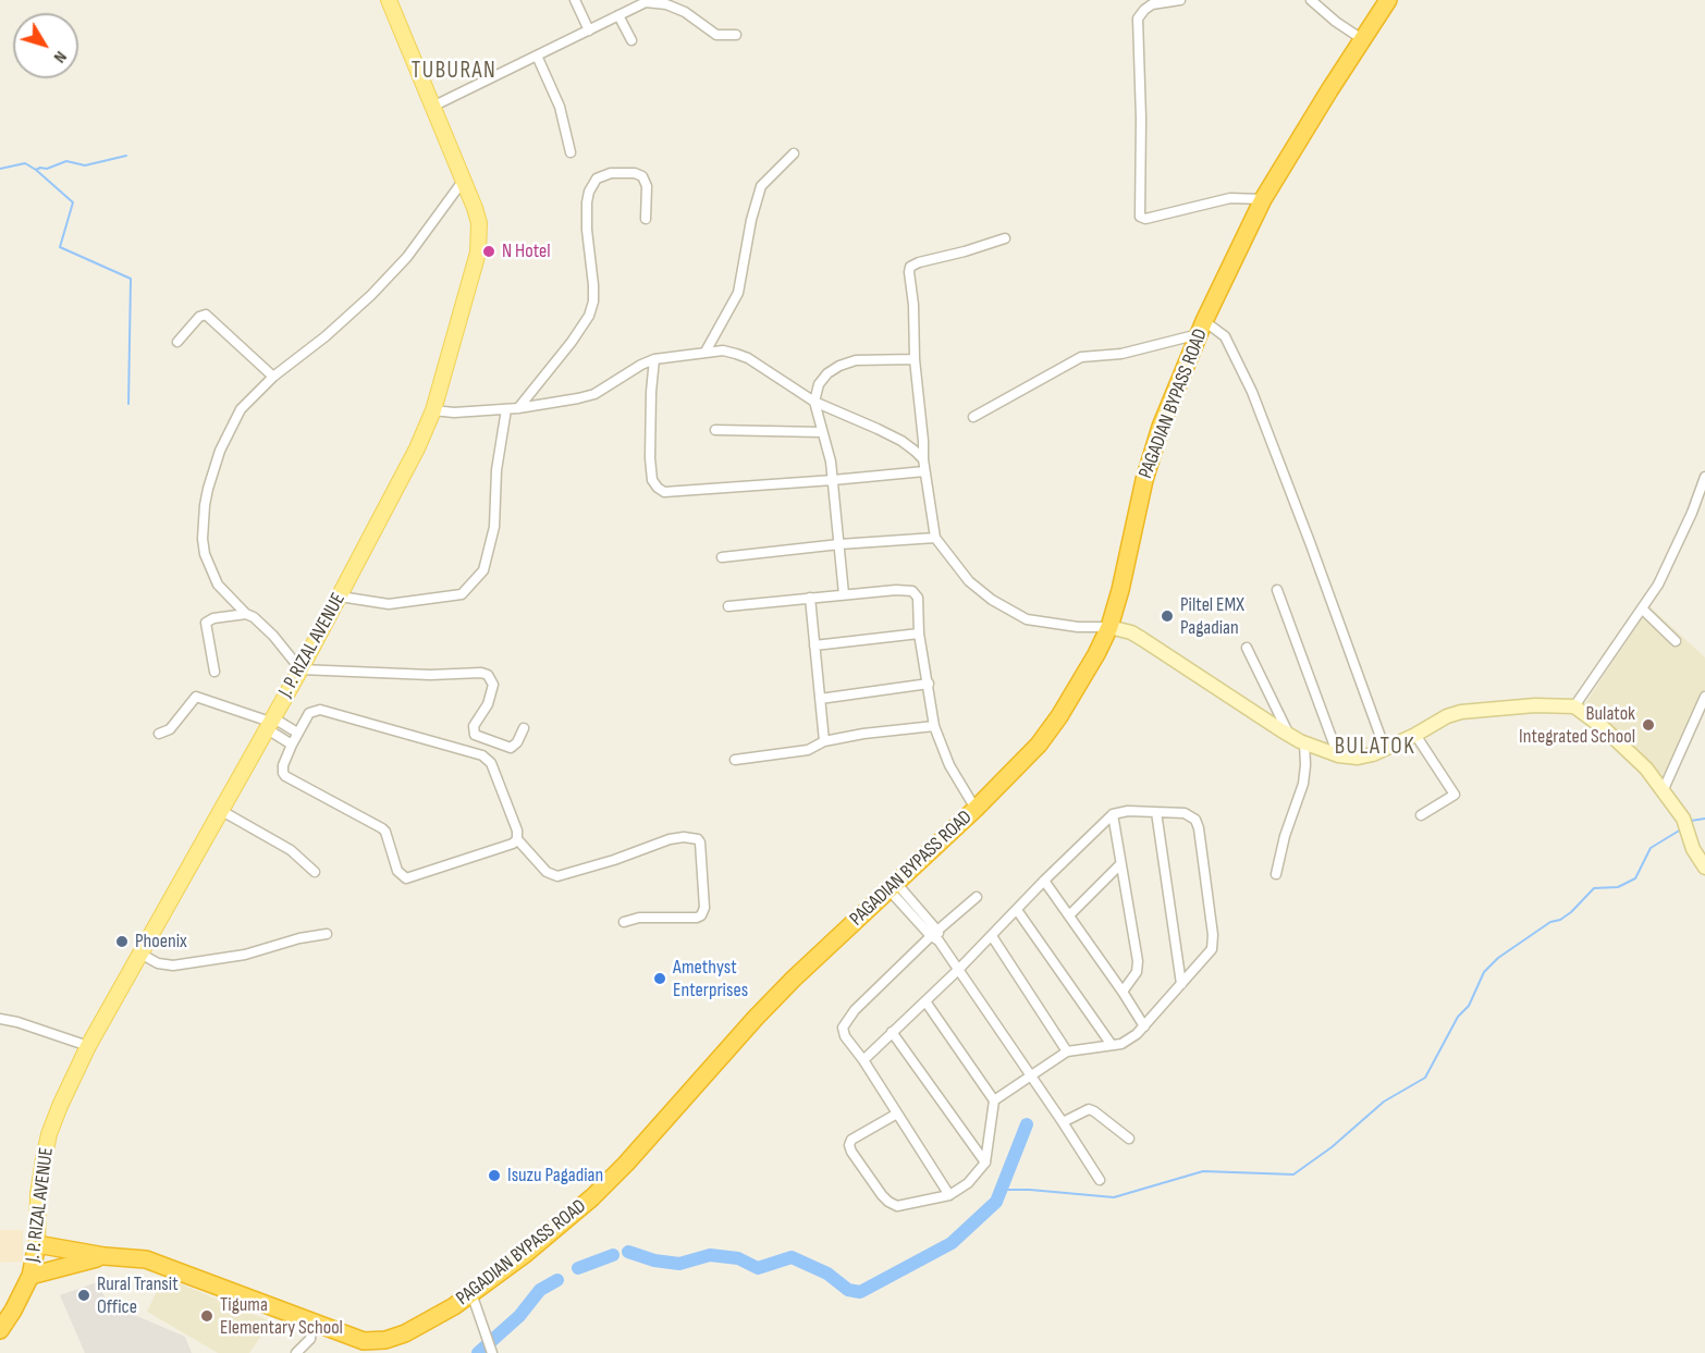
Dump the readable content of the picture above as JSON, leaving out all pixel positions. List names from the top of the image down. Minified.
{"streets":{"highway":["PAGADIAN BYPASS ROAD","J. P. RIZAL AVENUE"]},"crossings":[["PAGADIAN BYPASS ROAD","J. P. RIZAL AVENUE"]],"districts":["TUBURAN","BULATOK"],"places":["N Hotel","Piltel EMX Pagadian","Bulatok Integrated School","Phoenix","Amethyst Enterprises","Isuzu Pagadian","Rural Transit Office","Tiguma Elementary School"],"north":"bottom right"}
